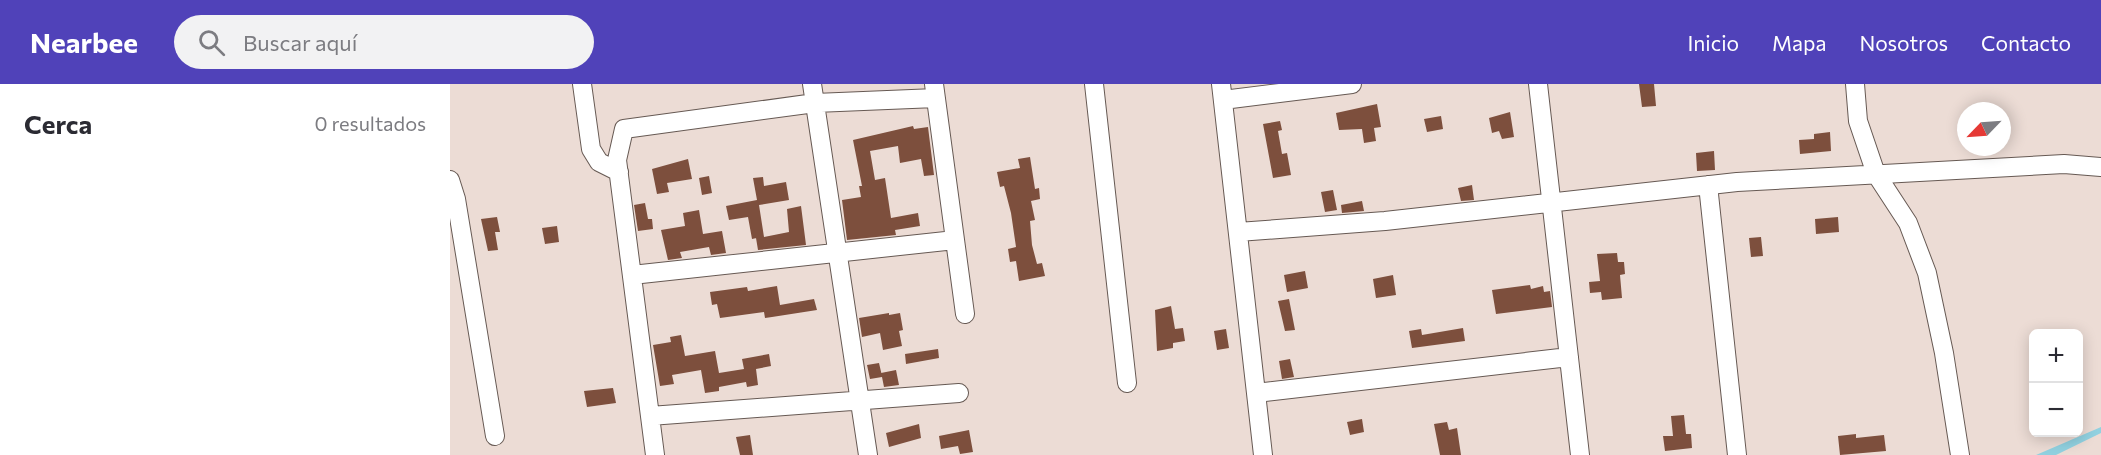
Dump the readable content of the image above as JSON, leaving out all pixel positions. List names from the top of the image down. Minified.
{"north":"bottom left","page":{"header":"Nearbee","search":"Buscar aquí","nav":["Inicio","Mapa","Nosotros","Contacto"],"heading":["Cerca","0 resultados"],"map_buttons":["+","−"]}}
